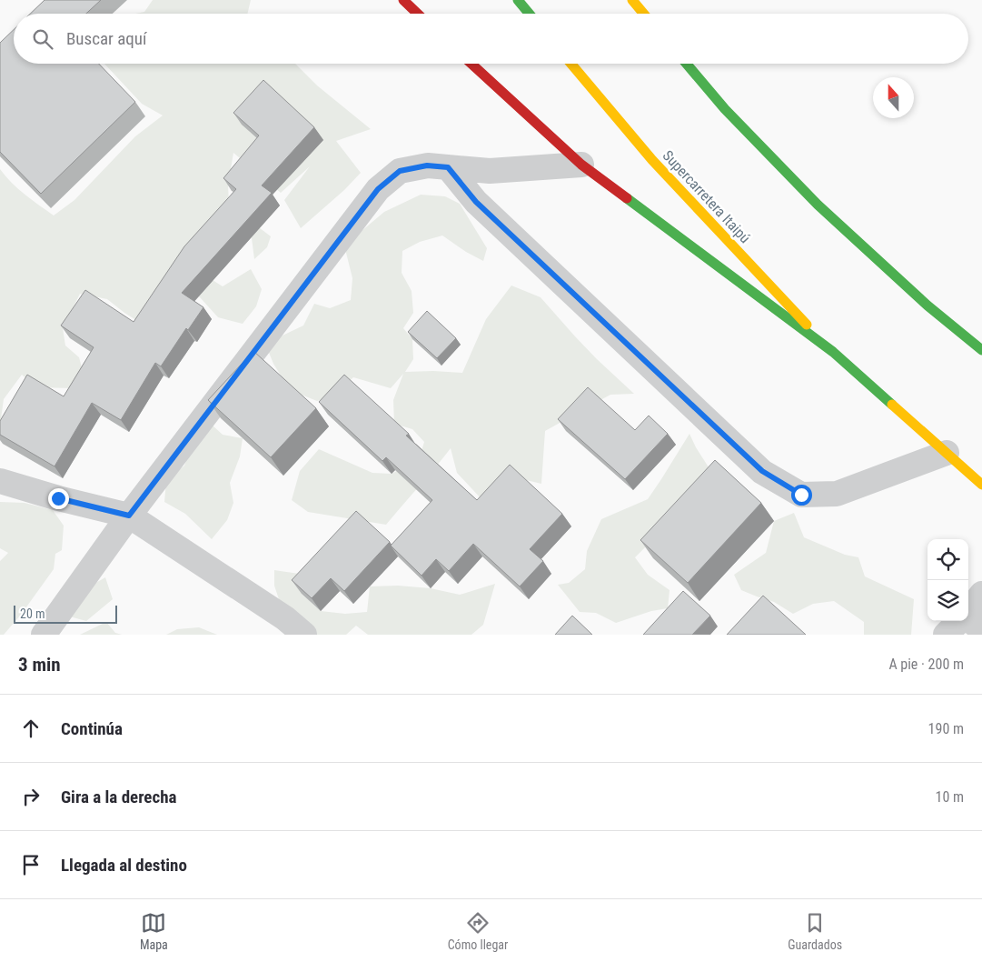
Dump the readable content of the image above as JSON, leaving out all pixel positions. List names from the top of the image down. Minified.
{"streets":{"main road":["Supercarretera Itaipú"]},"scale_bar":"20 m","north":"top","page":{"search":"Buscar aquí","scale":"20 m","heading":["3 min","A pie · 200 m"],"list":[["Continúa","190 m"],["Gira a la derecha","10 m"],"Llegada al destino"],"nav":["Mapa","Cómo llegar","Guardados"]}}
